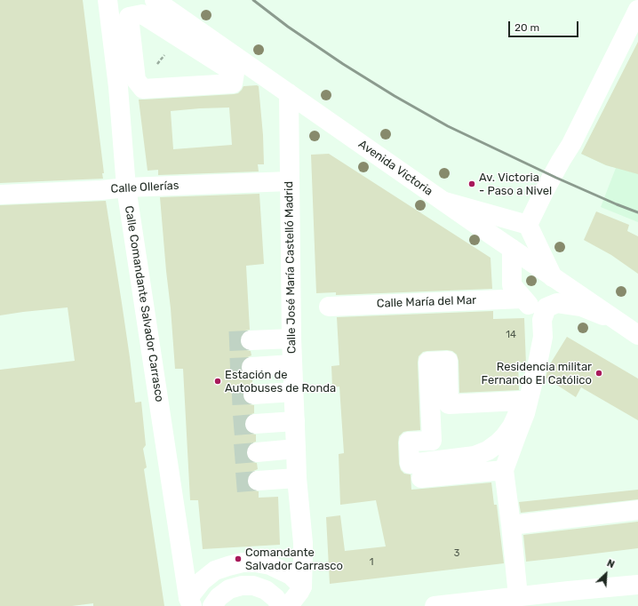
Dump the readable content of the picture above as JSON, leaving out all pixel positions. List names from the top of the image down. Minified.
{"streets":{"street":["Avenida Victoria","Calle Ollerías","Calle José María Castelló Madrid","Calle María del Mar","Calle Comandante Salvador Carrasco"]},"crossings":[["Avenida Victoria","Calle José María Castelló Madrid"],["Calle Ollerías","Calle José María Castelló Madrid"],["Calle Ollerías","Calle Comandante Salvador Carrasco"]],"places":["Av. Victoria - Paso a Nivel","Residencia militar Fernando El Católico","Estación de Autobuses de Ronda","Comandante Salvador Carrasco"],"house_numbers":["14","3","1"],"scale_bar":"20 m","north":"top right"}
